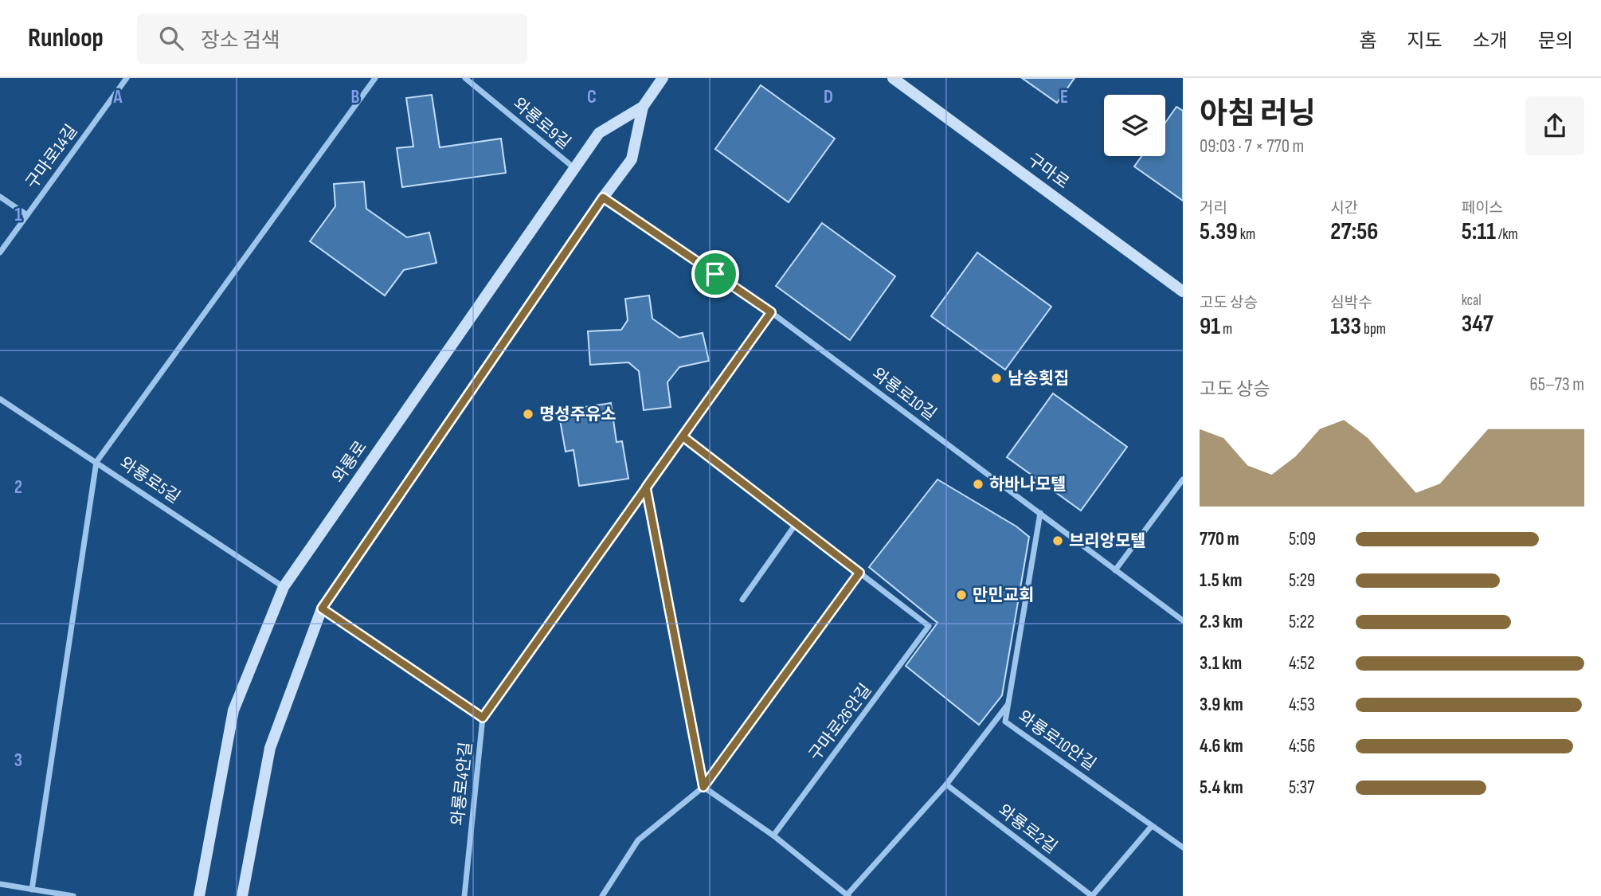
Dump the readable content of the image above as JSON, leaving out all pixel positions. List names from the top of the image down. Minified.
{"streets":{"main road":["구마로","와룡로"],"street":["와룡로9길","구마로14길","와룡로10길","와룡로5길","구마로26안길","와룡로10안길","와룡로4안길","와룡로2길"]},"crossings":[["와룡로9길","와룡로"],["와룡로10길","와룡로"],["와룡로10길","와룡로10안길"],["와룡로10길","와룡로4안길"],["와룡로","와룡로5길"],["와룡로10안길","와룡로2길"]],"places":["남송횟집","명성주유소","하바나모텔","브리앙모텔","만민교회"],"page":{"header":"Runloop","search":"장소 검색","nav":["홈","지도","소개","문의"],"heading":["아침 러닝","09:03 · 7 × 770 m"],"stats":[["거리","5.39 km"],["시간","27:56"],["페이스","5:11 /km"],["고도 상승","91 m"],["심박수","133 bpm"],["kcal","347"]],"chart":["고도 상승","65–73 m"],"list":[{"name":"770 m","note":"5:09"},{"name":"1.5 km","note":"5:29"},{"name":"2.3 km","note":"5:22"},{"name":"3.1 km","note":"4:52"},{"name":"3.9 km","note":"4:53"},{"name":"4.6 km","note":"4:56"},{"name":"5.4 km","note":"5:37"}]},"grid":{"columns":["A","B","C","D","E"],"rows":["1","2","3"]}}
